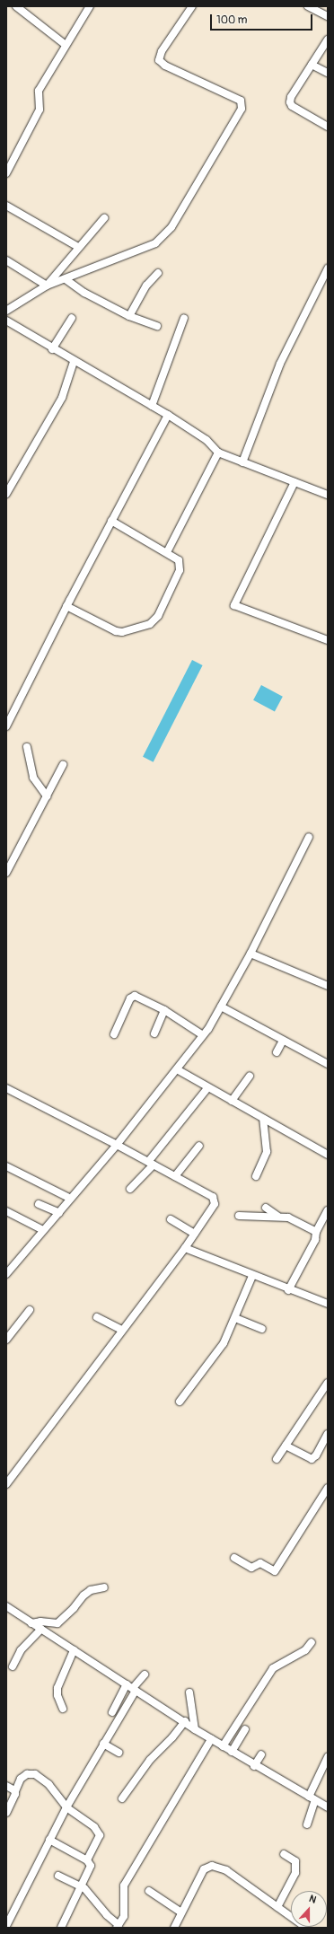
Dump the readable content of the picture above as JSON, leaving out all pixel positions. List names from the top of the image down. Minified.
{"scale_bar":"100 m","north":"top"}
